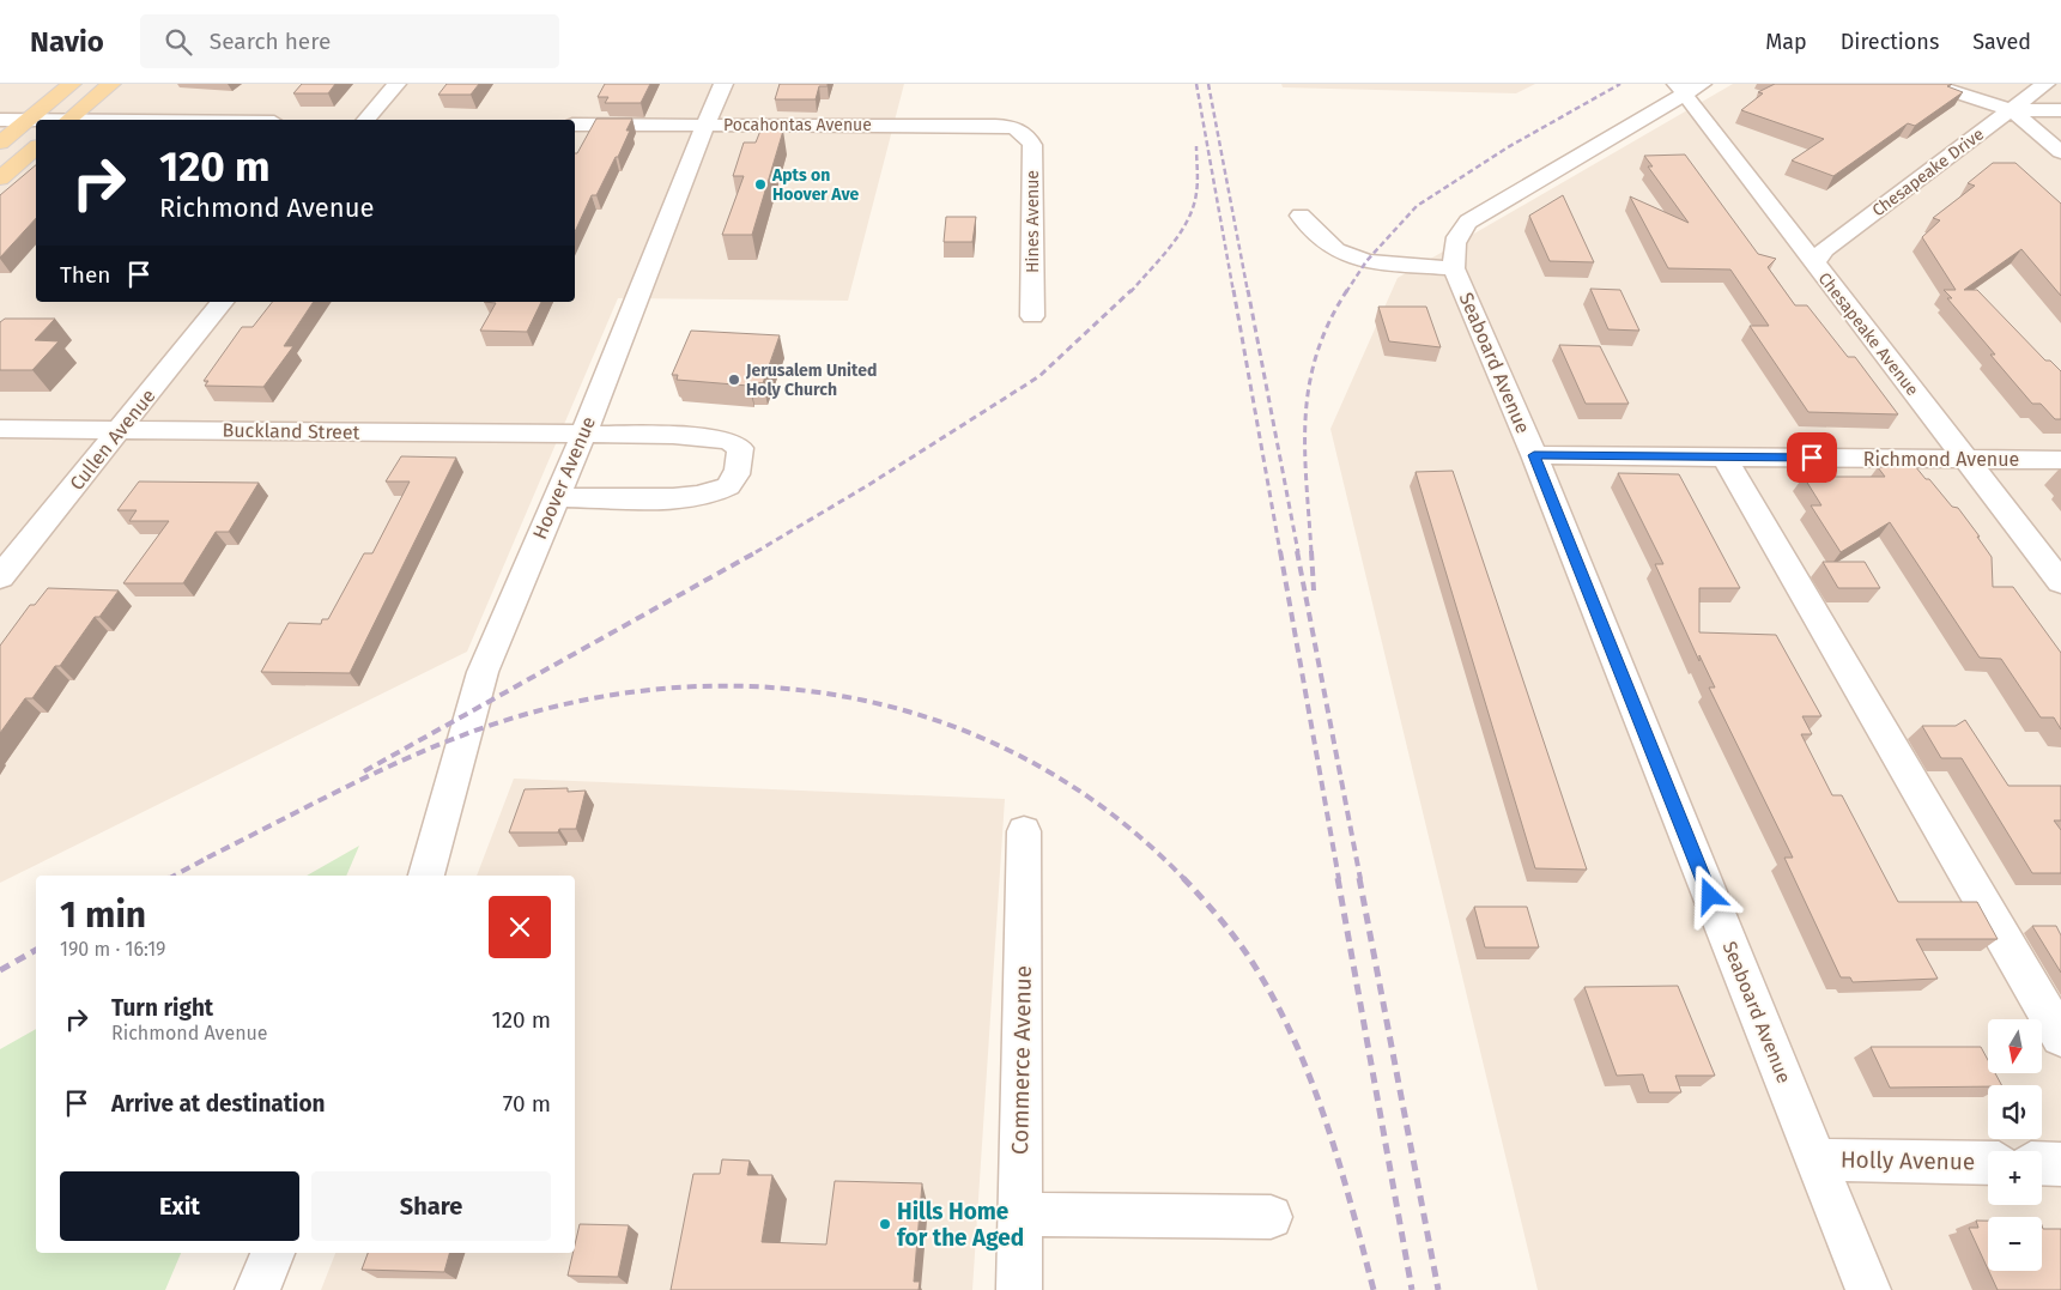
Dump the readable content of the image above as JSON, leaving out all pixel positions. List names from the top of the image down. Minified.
{"streets":{"street":["Pocahontas Avenue","Chesapeake Drive","Hines Avenue","Chesapeake Avenue","Seaboard Avenue","Buckland Street","Cullen Avenue","Richmond Avenue","Hoover Avenue","Commerce Avenue","Holly Avenue"]},"crossings":[["Pocahontas Avenue","Hines Avenue"],["Pocahontas Avenue","Hoover Avenue"],["Chesapeake Drive","Chesapeake Avenue"],["Chesapeake Avenue","Seaboard Avenue"],["Chesapeake Avenue","Richmond Avenue"],["Seaboard Avenue","Richmond Avenue"],["Seaboard Avenue","Holly Avenue"],["Buckland Street","Cullen Avenue"],["Buckland Street","Hoover Avenue"]],"places":["Apts on Hoover Ave","Jerusalem United Holy Church","Hills Home for the Aged"],"north":"bottom","page":{"header":"Navio","search":"Search here","nav":["Map","Directions","Saved"],"turn":["120 m","Richmond Avenue"],"then":"Then","heading":["1 min","190 m · 16:19"],"list":[{"name":"Turn right","note":"Richmond Avenue","value":"120 m"},{"name":"Arrive at destination","value":"70 m"}],"map_buttons":["+","−"],"buttons":["Exit","Share"]}}
